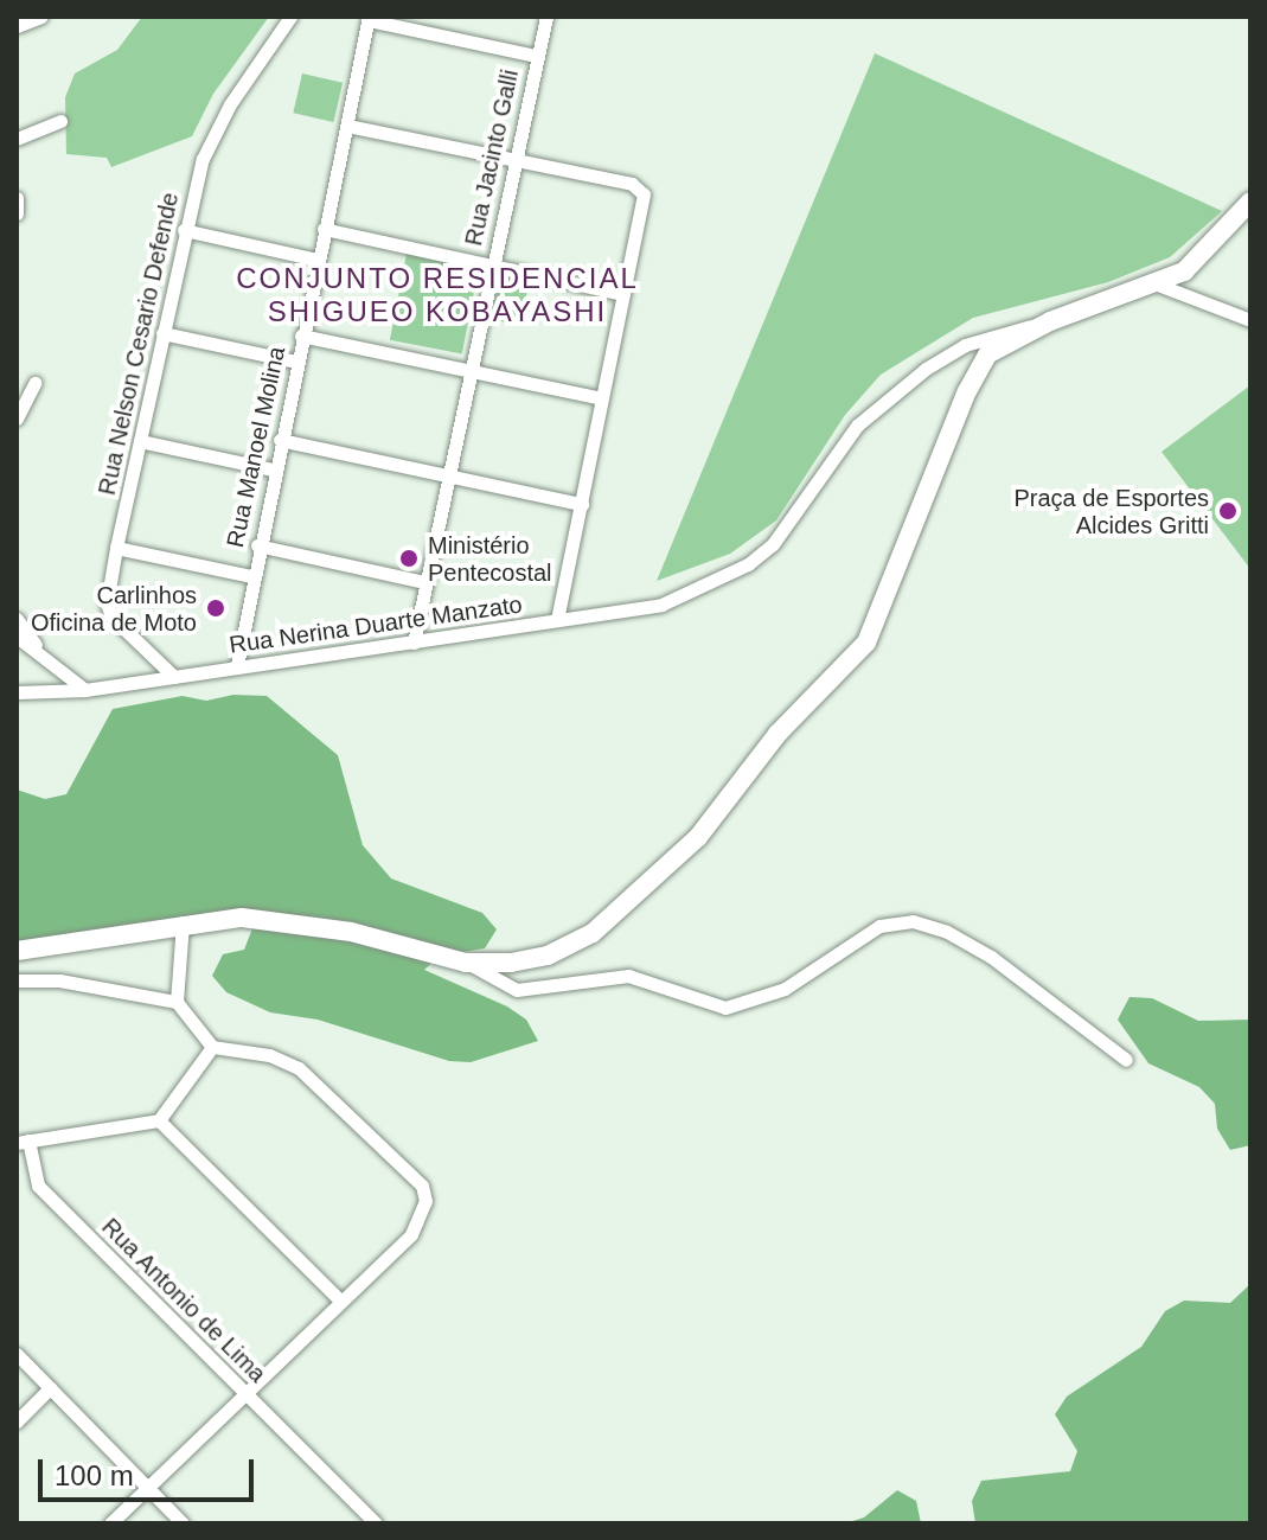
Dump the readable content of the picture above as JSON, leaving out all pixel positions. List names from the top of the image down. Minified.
{"streets":{"street":["Rua Jacinto Galli","Rua Nelson Cesario Defende","Rua Manoel Molina","Rua Nerina Duarte Manzato","Rua Antonio de Lima"]},"crossings":[["Rua Jacinto Galli","Rua Nerina Duarte Manzato"],["Rua Nelson Cesario Defende","Rua Nerina Duarte Manzato"],["Rua Manoel Molina","Rua Nerina Duarte Manzato"]],"districts":["CONJUNTO RESIDENCIAL SHIGUEO KOBAYASHI"],"places":["Praça de Esportes Alcides Gritti","Ministério Pentecostal","Carlinhos Oficina de Moto"],"scale_bar":"100 m"}
